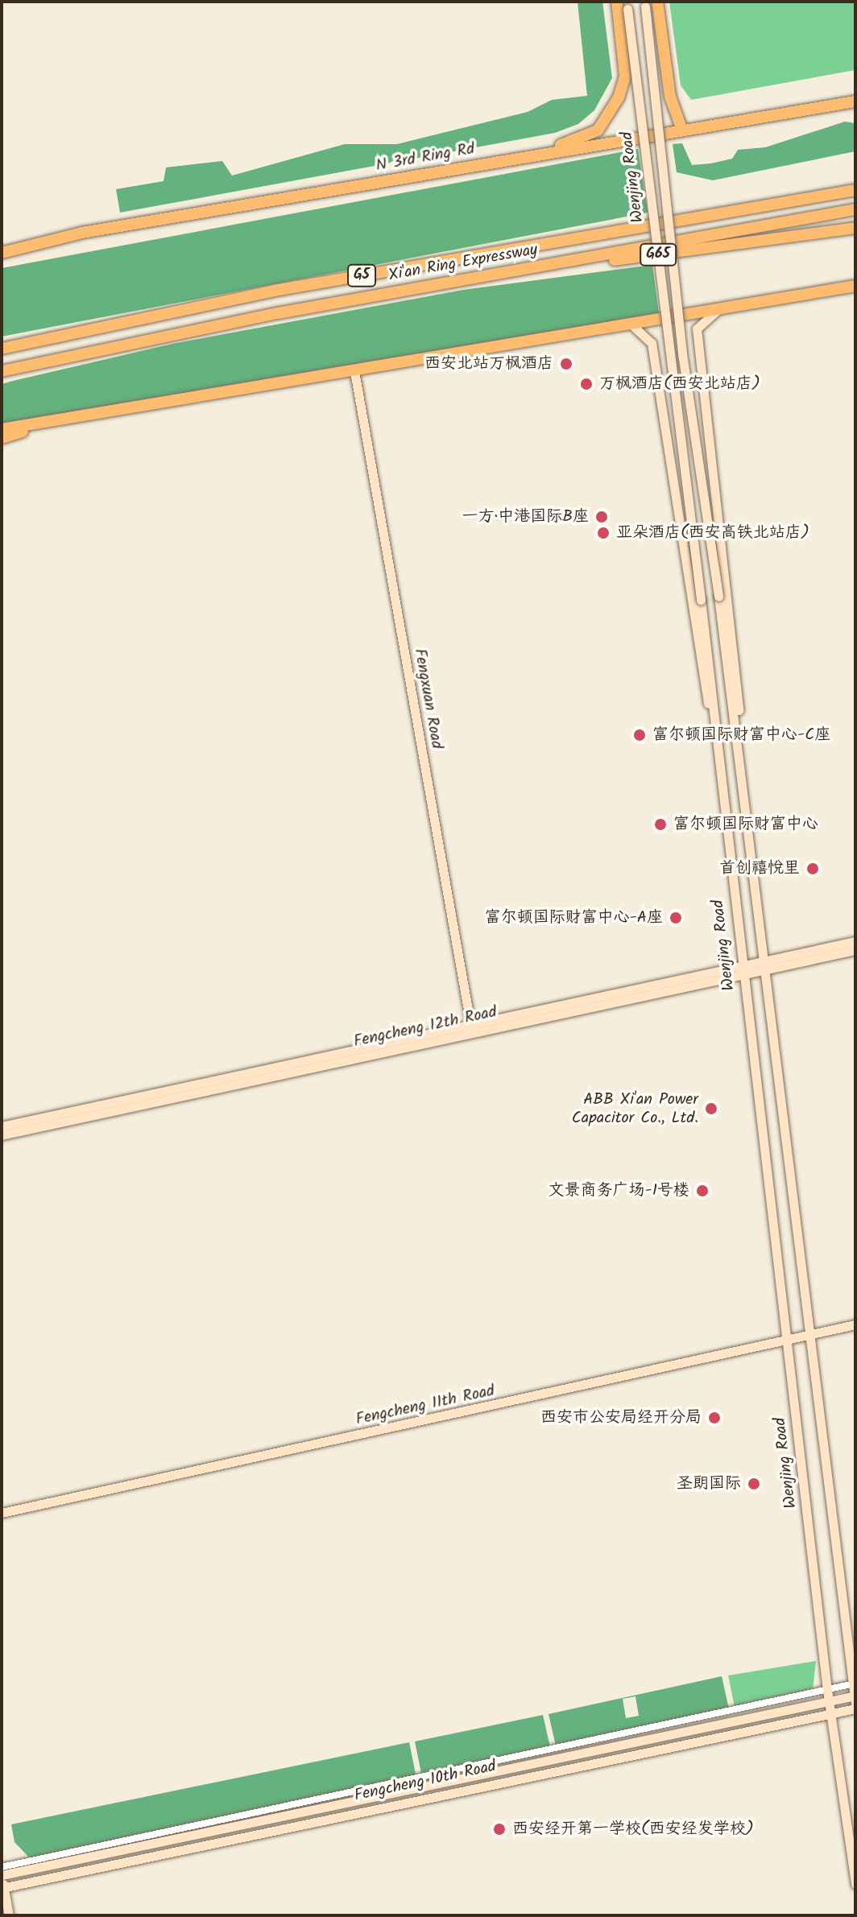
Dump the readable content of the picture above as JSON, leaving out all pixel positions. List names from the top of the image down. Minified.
{"streets":{"highway":["N 3rd Ring Rd","G65","Xi'an Ring Expressway","G5"],"main road":["Wenjing Road","Fengxuan Road","Fengcheng 12th Road","Fengcheng 11th Road","Fengcheng 10th Road"]},"crossings":[["Wenjing Road","Fengcheng 12th Road"],["Wenjing Road","Fengcheng 11th Road"],["Wenjing Road","Fengcheng 10th Road"],["G65","Xi'an Ring Expressway"],["Fengxuan Road","Fengcheng 12th Road"]],"places":["西安北站万枫酒店","万枫酒店(西安北站店)","一方·中港国际B座","亚朵酒店(西安高铁北站店)","富尔顿国际财富中心-C座","富尔顿国际财富中心","首创禧悦里","富尔顿国际财富中心-A座","ABB Xi'an Power Capacitor Co., Ltd.","文景商务广场-1号楼","西安市公安局经开分局","圣朗国际","西安经开第一学校(西安经发学校)"]}
